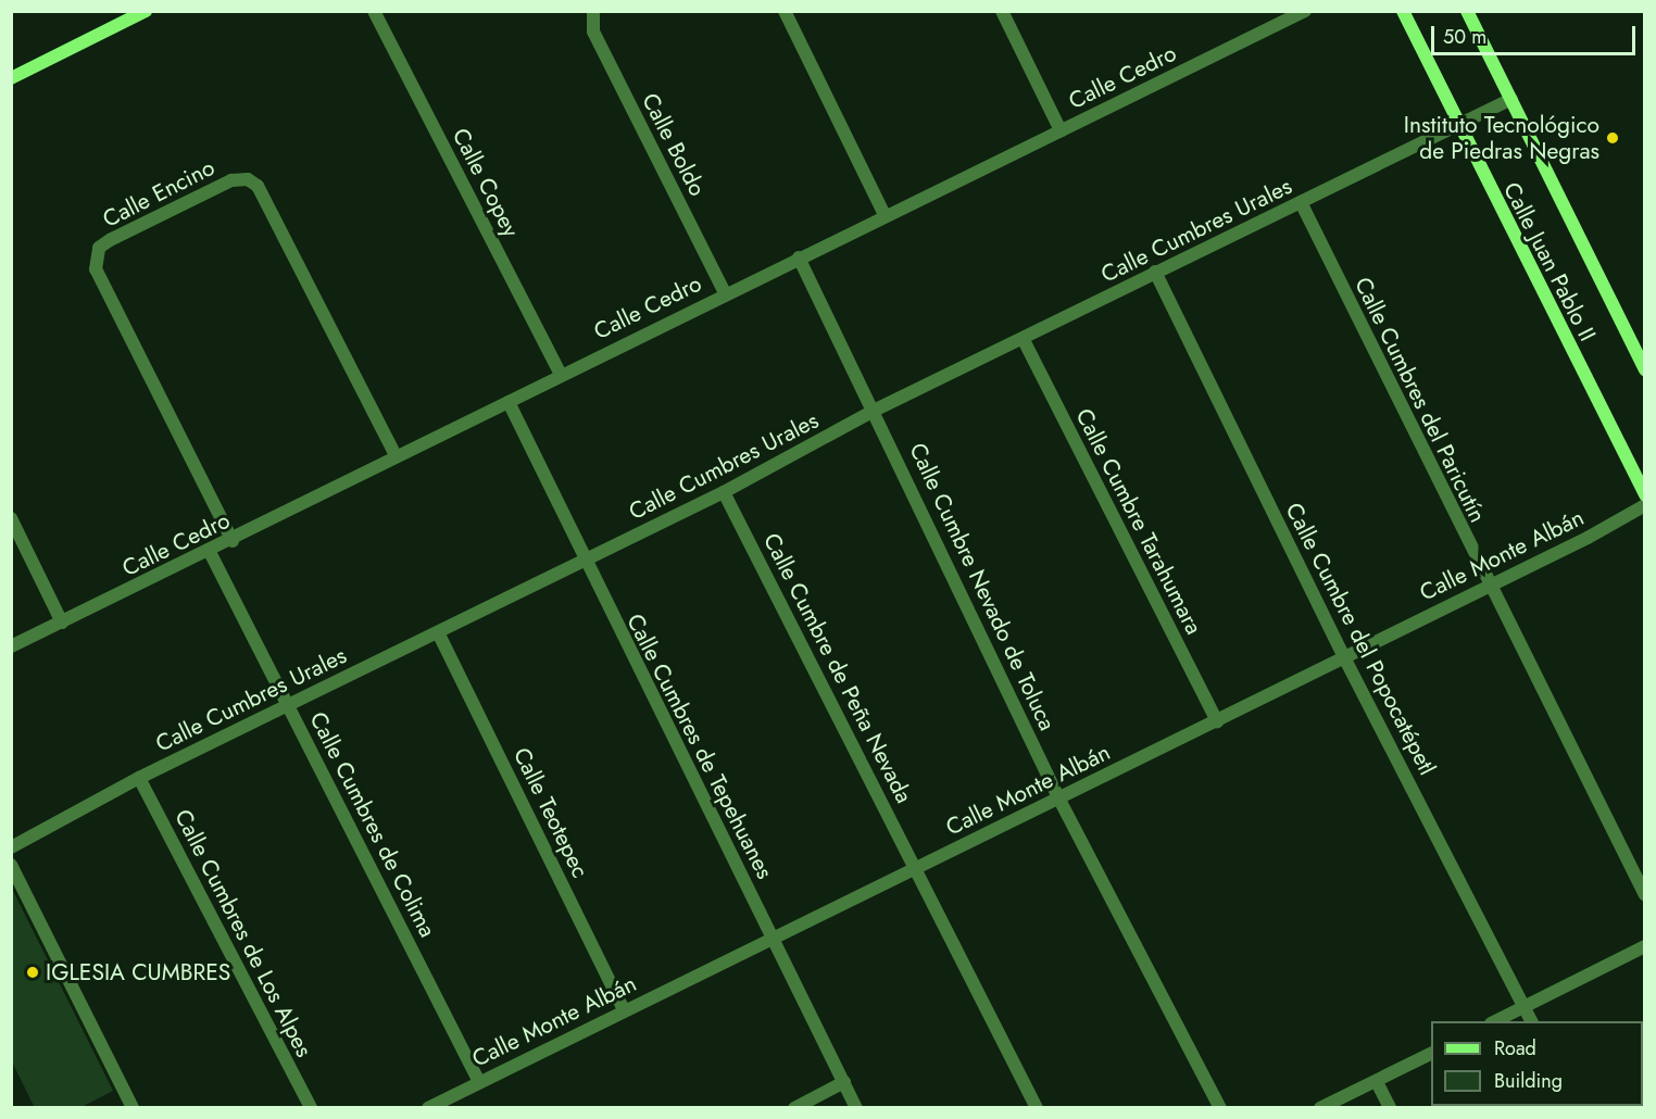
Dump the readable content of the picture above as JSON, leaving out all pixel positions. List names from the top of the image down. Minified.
{"streets":{"main road":["Calle Juan Pablo II"],"street":["Calle Cedro","Calle Boldo","Calle Copey","Calle Encino","Calle Cumbres Urales","Calle Cumbres del Paricutín","Calle Cumbre Tarahumara","Calle Monte Albán","Calle Cumbre Nevado de Toluca","Calle Cumbre del Popocatépetl","Calle Cumbre de Peña Nevada","Calle Cumbres de Tepehuanes","Calle Teotepec","Calle Cumbres de Colima","Calle Cumbres de Los Alpes"]},"crossings":[["Calle Cedro","Calle Boldo"],["Calle Cedro","Calle Copey"],["Calle Cedro","Calle Encino"],["Calle Cedro","Calle Cumbre Nevado de Toluca"],["Calle Cedro","Calle Cumbres de Tepehuanes"],["Calle Cedro","Calle Cumbres de Colima"],["Calle Cumbres Urales","Calle Juan Pablo II"],["Calle Cumbres Urales","Calle Cumbres del Paricutín"],["Calle Cumbres Urales","Calle Cumbre Tarahumara"],["Calle Cumbres Urales","Calle Cumbre Nevado de Toluca"],["Calle Cumbres Urales","Calle Cumbre del Popocatépetl"],["Calle Cumbres Urales","Calle Cumbre de Peña Nevada"],["Calle Cumbres Urales","Calle Cumbres de Tepehuanes"],["Calle Cumbres Urales","Calle Teotepec"],["Calle Cumbres Urales","Calle Cumbres de Colima"],["Calle Cumbres Urales","Calle Cumbres de Los Alpes"],["Calle Cumbres del Paricutín","Calle Monte Albán"],["Calle Cumbre Tarahumara","Calle Monte Albán"],["Calle Monte Albán","Calle Cumbre Nevado de Toluca"],["Calle Monte Albán","Calle Cumbre del Popocatépetl"],["Calle Monte Albán","Calle Cumbre de Peña Nevada"],["Calle Monte Albán","Calle Cumbres de Tepehuanes"],["Calle Monte Albán","Calle Teotepec"],["Calle Monte Albán","Calle Cumbres de Colima"]],"places":["Instituto Tecnológico de Piedras Negras","IGLESIA CUMBRES"],"legend":["Road","Building"],"scale_bar":"50 m"}
